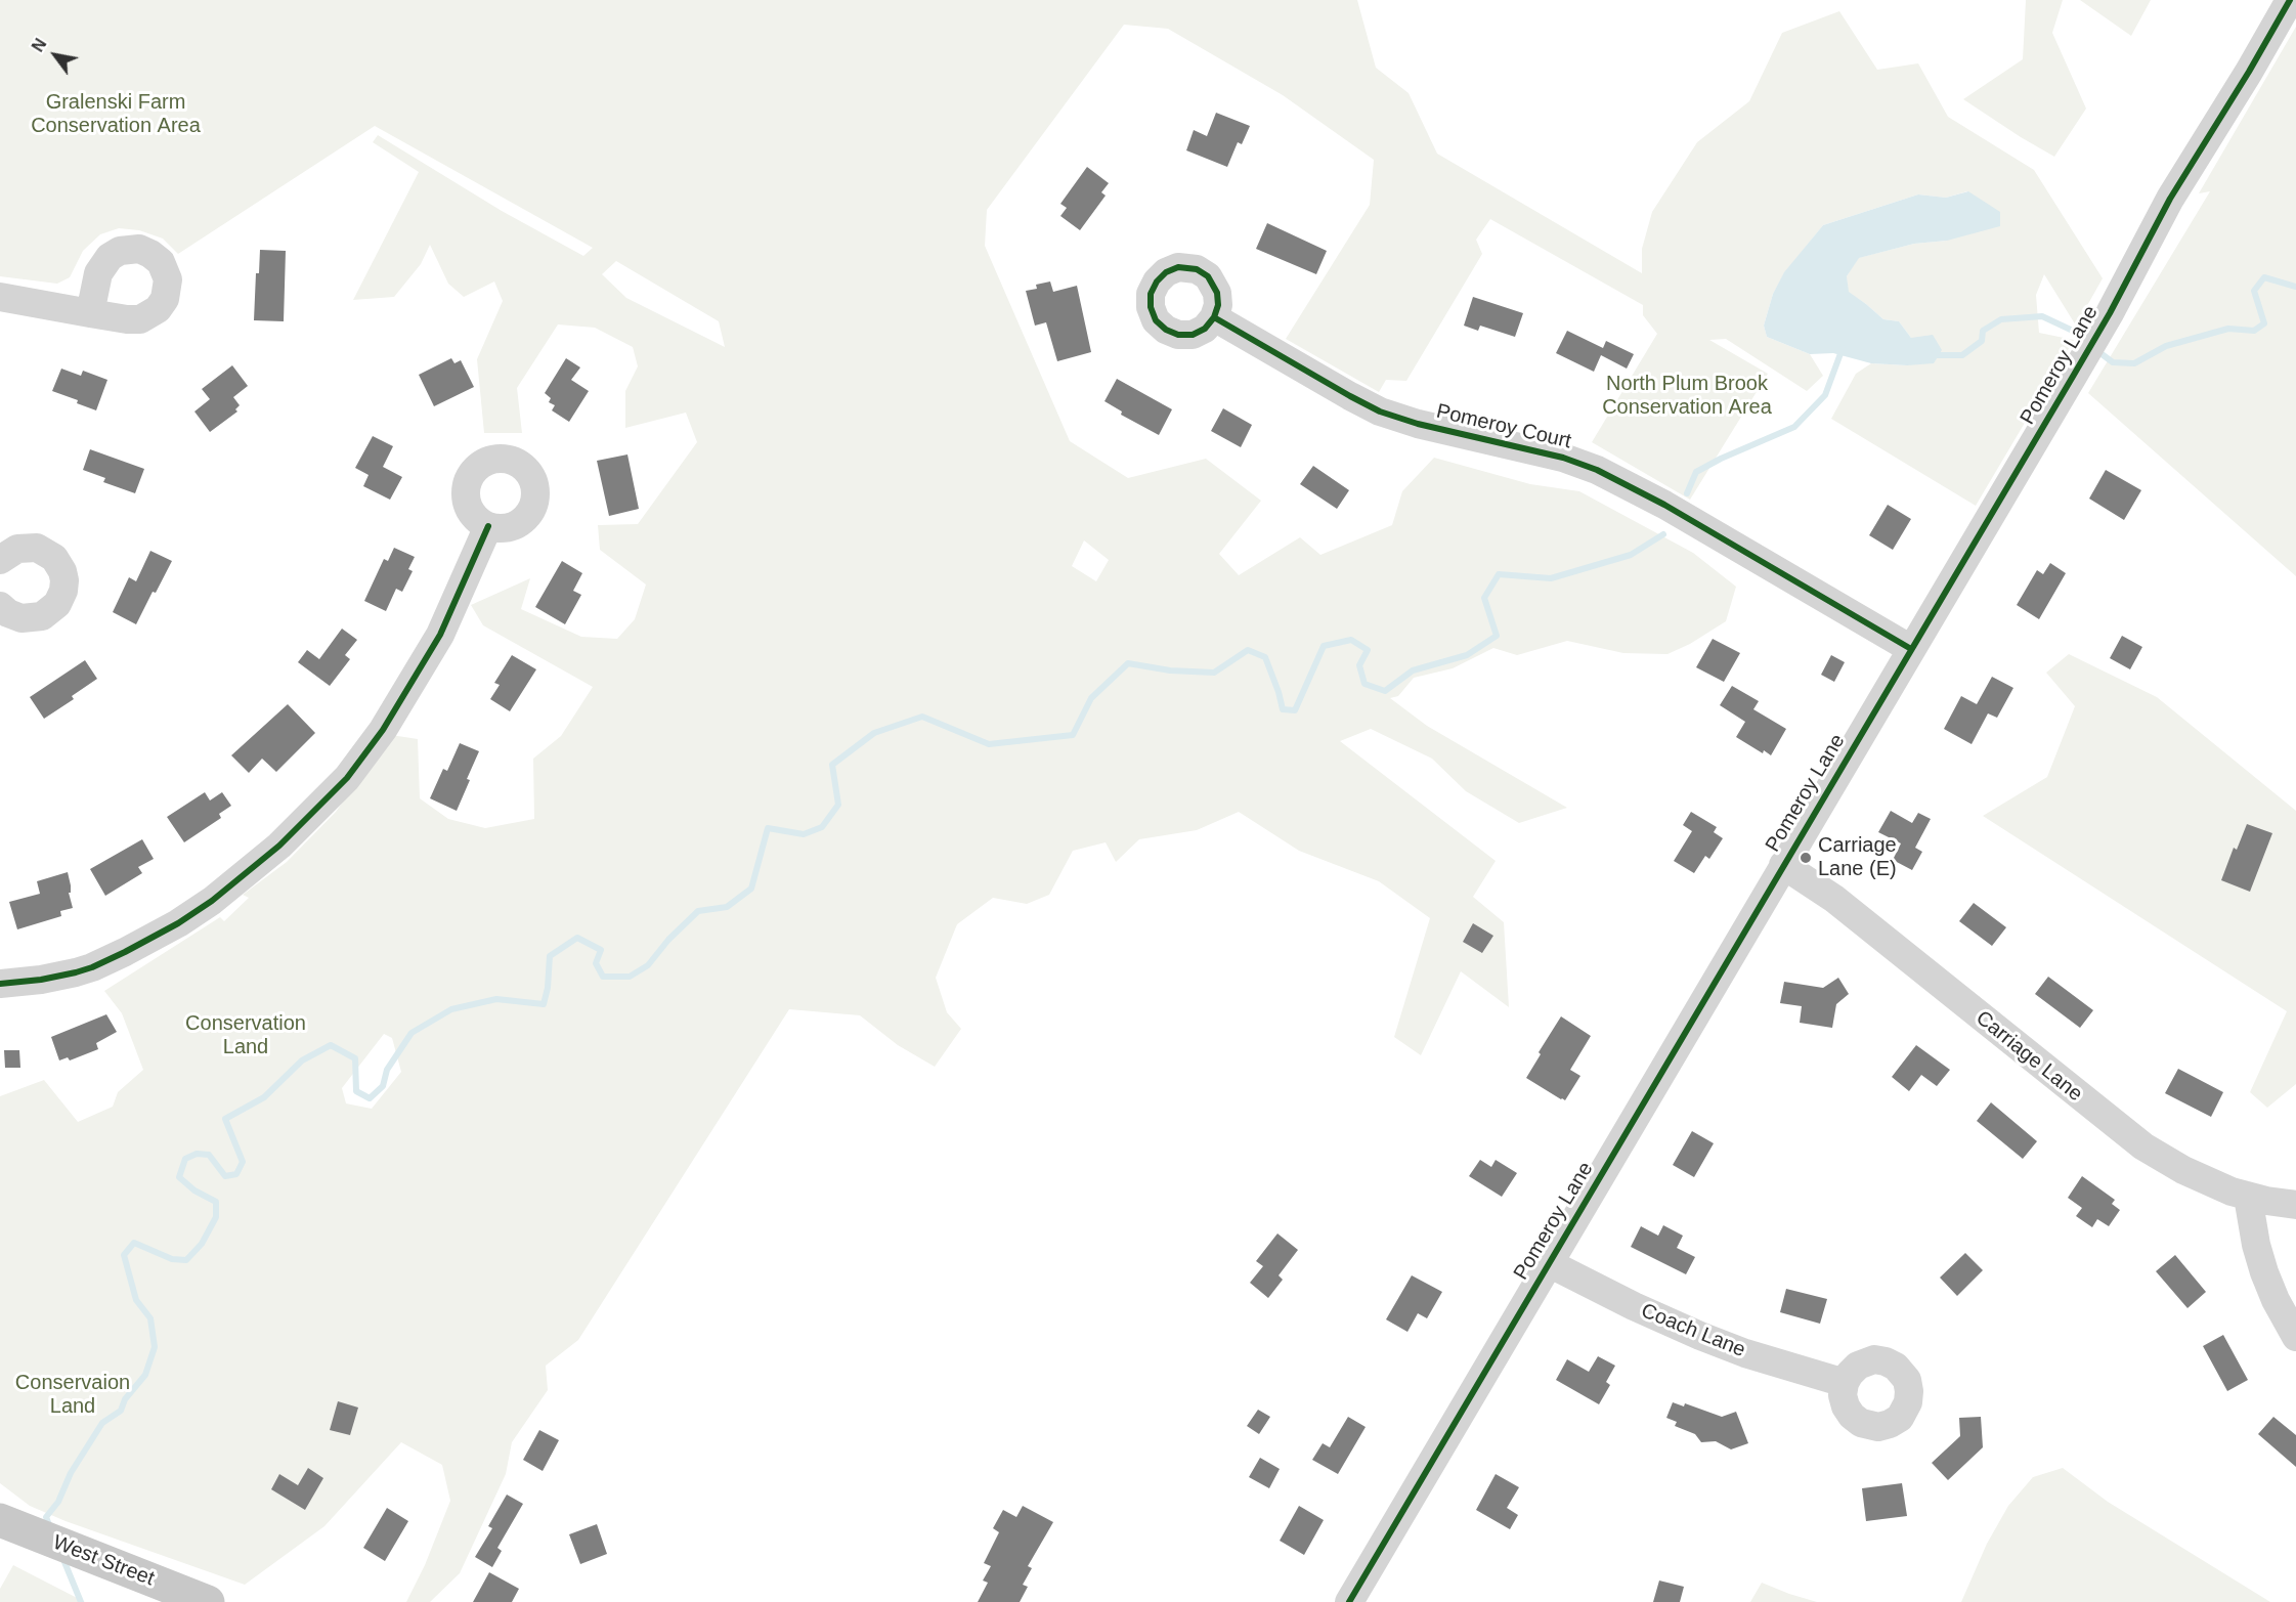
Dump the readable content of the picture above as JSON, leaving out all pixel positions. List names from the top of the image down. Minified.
{"streets":{"main road":["West Street"],"street":["Pomeroy Lane","Pomeroy Court","Carriage Lane","Coach Lane"]},"crossings":[["Pomeroy Lane","Pomeroy Court"],["Pomeroy Lane","Carriage Lane"],["Pomeroy Lane","Coach Lane"]],"parks":["Gralenski Farm Conservation Area","North Plum Brook Conservation Area","Conservation Land","Conservaion Land"],"places":["Carriage Lane (E)"],"north":"top left"}
